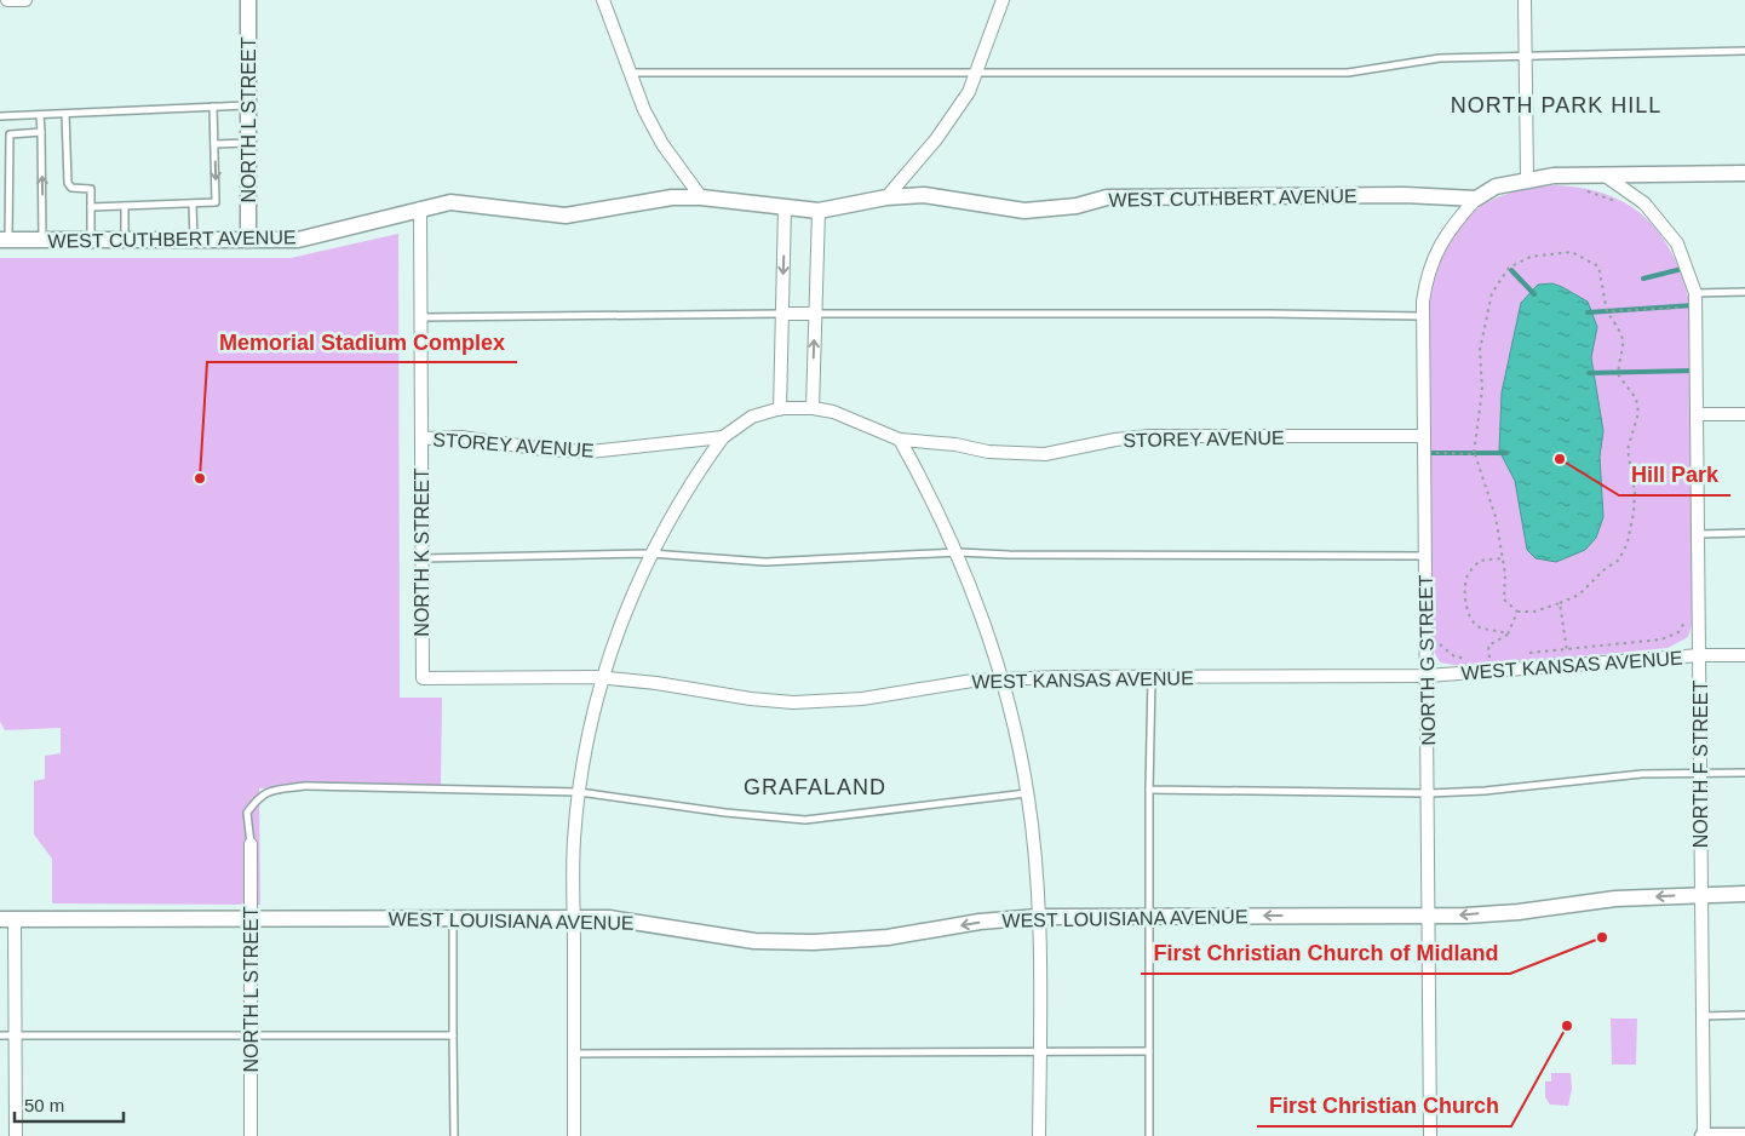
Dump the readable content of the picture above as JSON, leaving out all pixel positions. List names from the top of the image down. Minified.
{"streets":{"street":["NORTH L STREET","WEST CUTHBERT AVENUE","STOREY AVENUE","NORTH K STREET","NORTH G STREET","WEST KANSAS AVENUE","NORTH F STREET","WEST LOUISIANA AVENUE"]},"crossings":[["NORTH L STREET","WEST CUTHBERT AVENUE"],["NORTH L STREET","WEST LOUISIANA AVENUE"],["WEST CUTHBERT AVENUE","NORTH K STREET"],["WEST CUTHBERT AVENUE","NORTH G STREET"],["STOREY AVENUE","NORTH K STREET"],["STOREY AVENUE","NORTH G STREET"],["NORTH K STREET","WEST KANSAS AVENUE"],["NORTH G STREET","WEST KANSAS AVENUE"],["NORTH G STREET","WEST LOUISIANA AVENUE"],["WEST KANSAS AVENUE","NORTH F STREET"],["NORTH F STREET","WEST LOUISIANA AVENUE"]],"one_way":["WEST LOUISIANA AVENUE"],"districts":["NORTH PARK HILL","GRAFALAND"],"places":["Hill Park","Memorial Stadium Complex","First Christian Church of Midland","First Christian Church"],"scale_bar":"50 m"}
